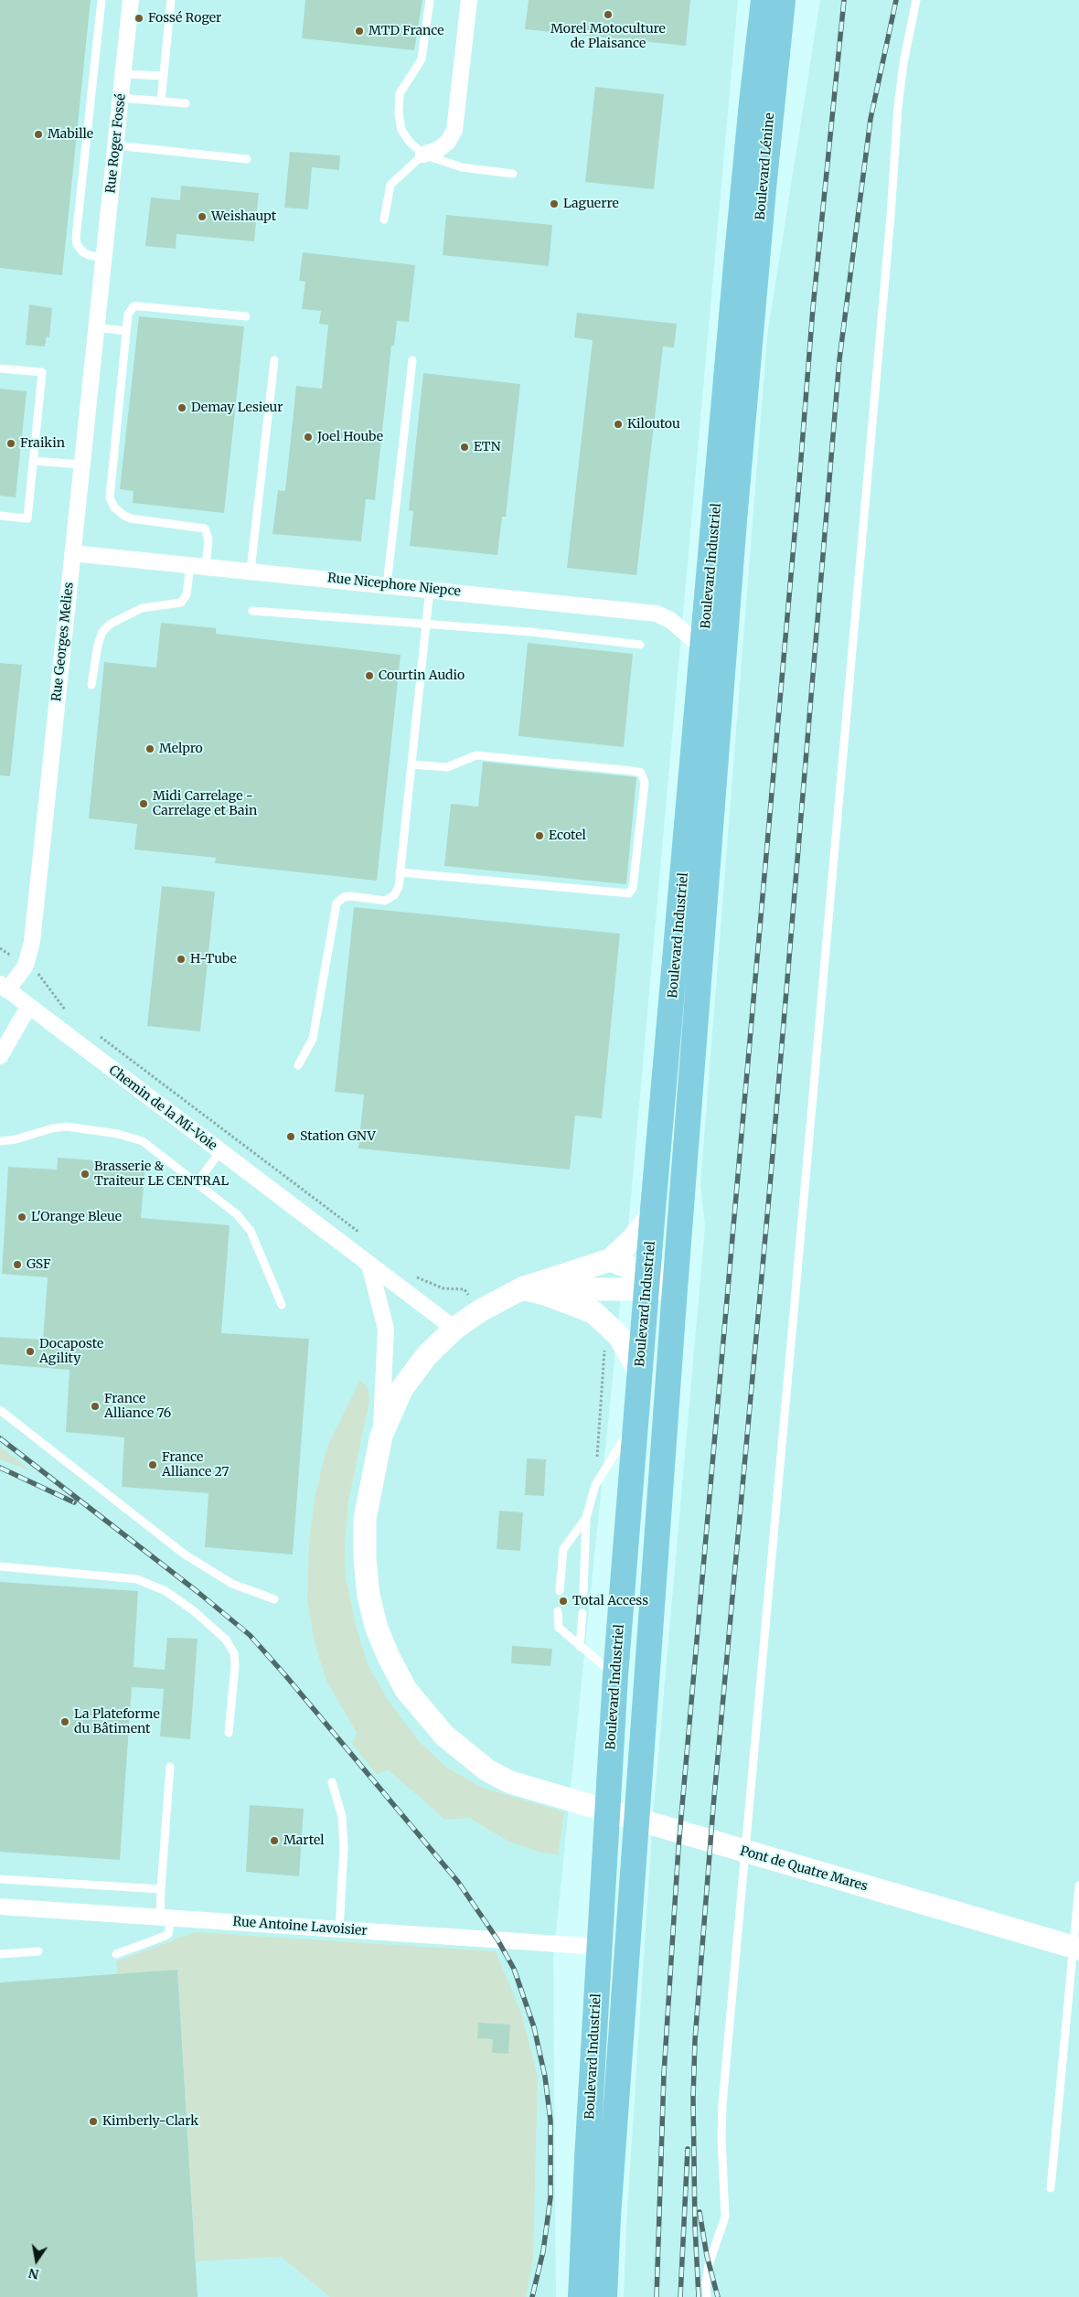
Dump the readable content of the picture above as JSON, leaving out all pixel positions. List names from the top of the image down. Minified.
{"streets":{"main road":["Boulevard Lénine","Boulevard Industriel","Pont de Quatre Mares"],"street":["Rue Roger Fossé","Rue Nicephore Niepce","Rue Georges Melies","Chemin de la Mi-Voie","Rue Antoine Lavoisier"]},"crossings":[["Rue Roger Fossé","Rue Georges Melies"],["Boulevard Lénine","Boulevard Industriel"],["Boulevard Industriel","Rue Nicephore Niepce"],["Boulevard Industriel","Rue Antoine Lavoisier"],["Rue Nicephore Niepce","Rue Georges Melies"],["Rue Georges Melies","Chemin de la Mi-Voie"],["Chemin de la Mi-Voie","Pont de Quatre Mares"]],"places":["Morel Motoculture de Plaisance","Fossé Roger","MTD France","Mabille","Laguerre","Weishaupt","Demay Lesieur","Kiloutou","Joel Hoube","Fraikin","ETN","Courtin Audio","Melpro","Midi Carrelage - Carrelage et Bain","Ecotel","H-Tube","Station GNV","Brasserie & Traiteur LE CENTRAL","L'Orange Bleue","GSF","Docaposte Agility","France Alliance 76","France Alliance 27","Total Access","La Plateforme du Bâtiment","Martel","Kimberly-Clark"],"north":"bottom"}
